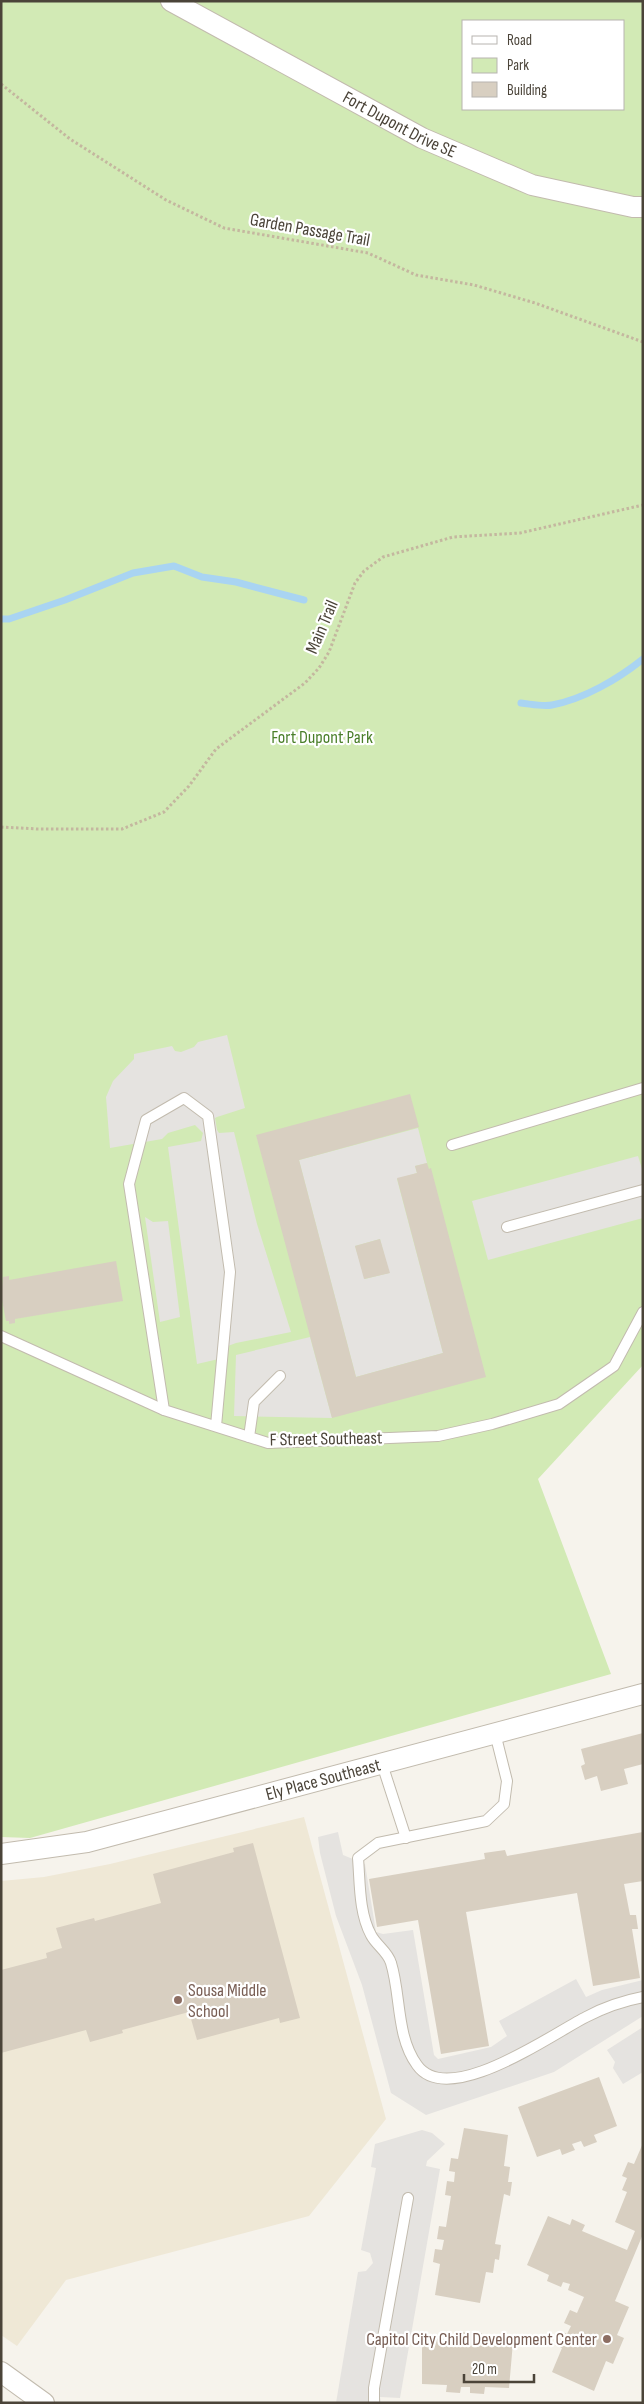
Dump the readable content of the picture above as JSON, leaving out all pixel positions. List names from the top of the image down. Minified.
{"streets":{"street":["Fort Dupont Drive SE","Ely Place Southeast"],"lane":["F Street Southeast"],"path":["Garden Passage Trail","Main Trail"]},"parks":["Fort Dupont Park"],"places":["Sousa Middle School","Capitol City Child Development Center"],"legend":["Road","Park","Building"],"scale_bar":"20 m"}
